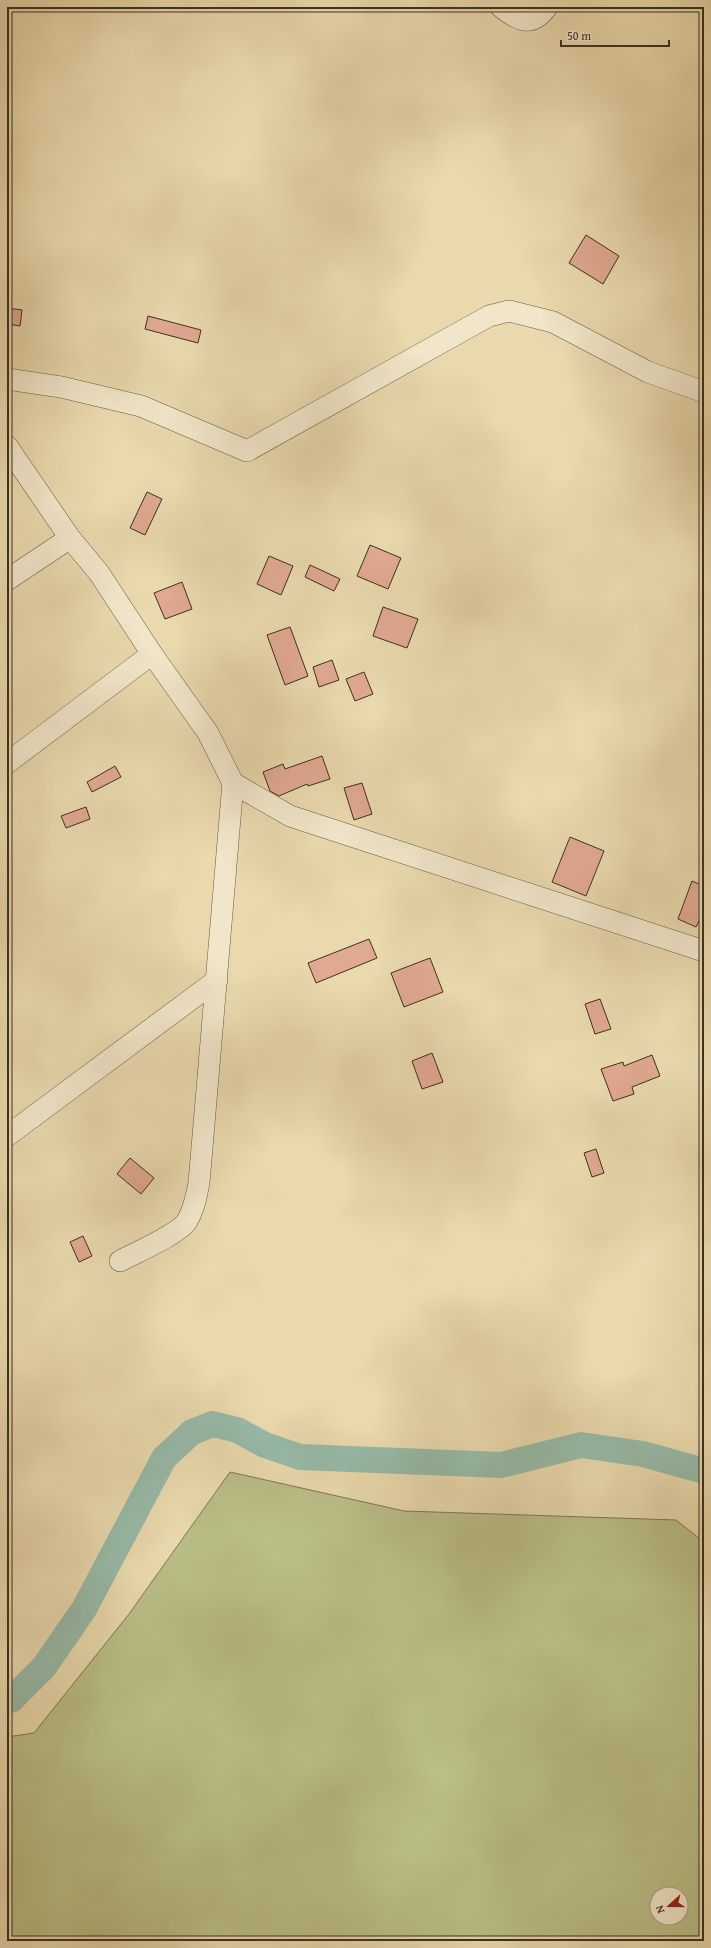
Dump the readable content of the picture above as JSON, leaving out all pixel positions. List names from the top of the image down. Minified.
{"scale_bar":"50 m","north":"left"}
